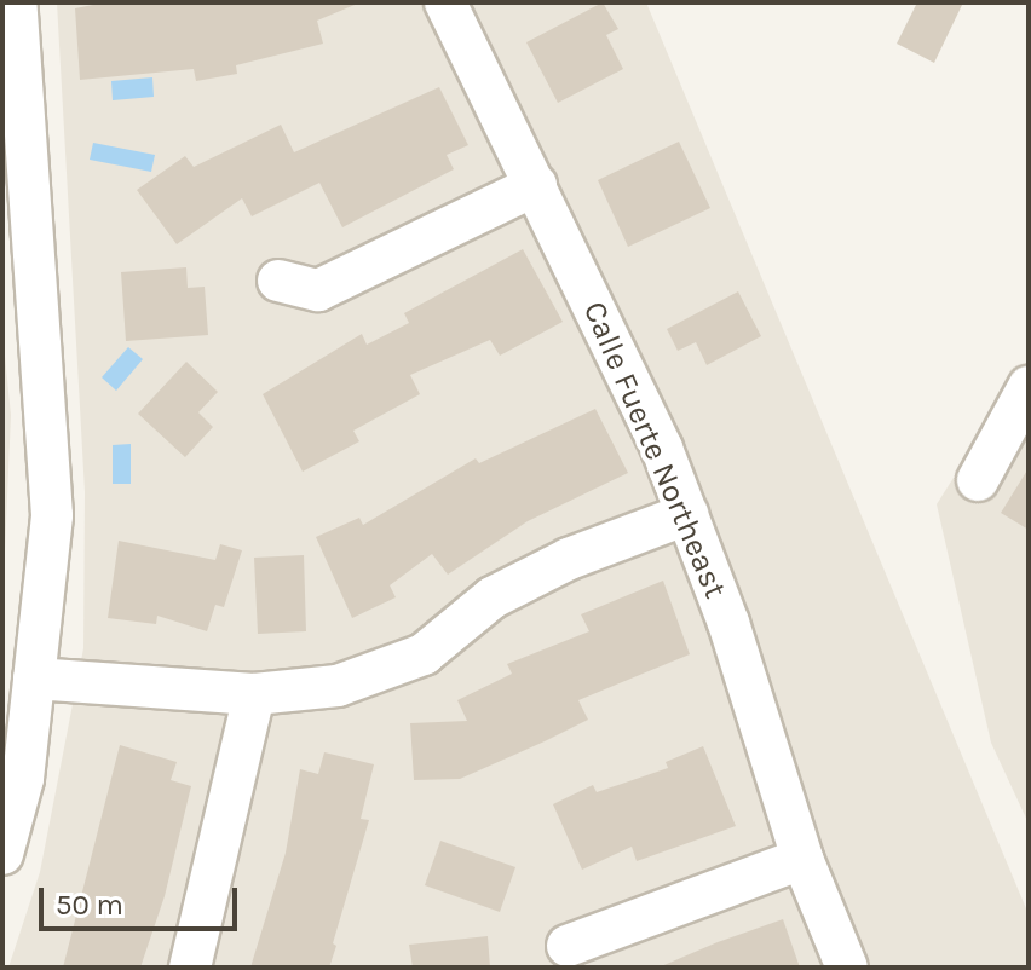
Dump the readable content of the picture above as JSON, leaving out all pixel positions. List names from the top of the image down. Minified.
{"streets":{"street":["Calle Fuerte Northeast"]},"scale_bar":"50 m"}
